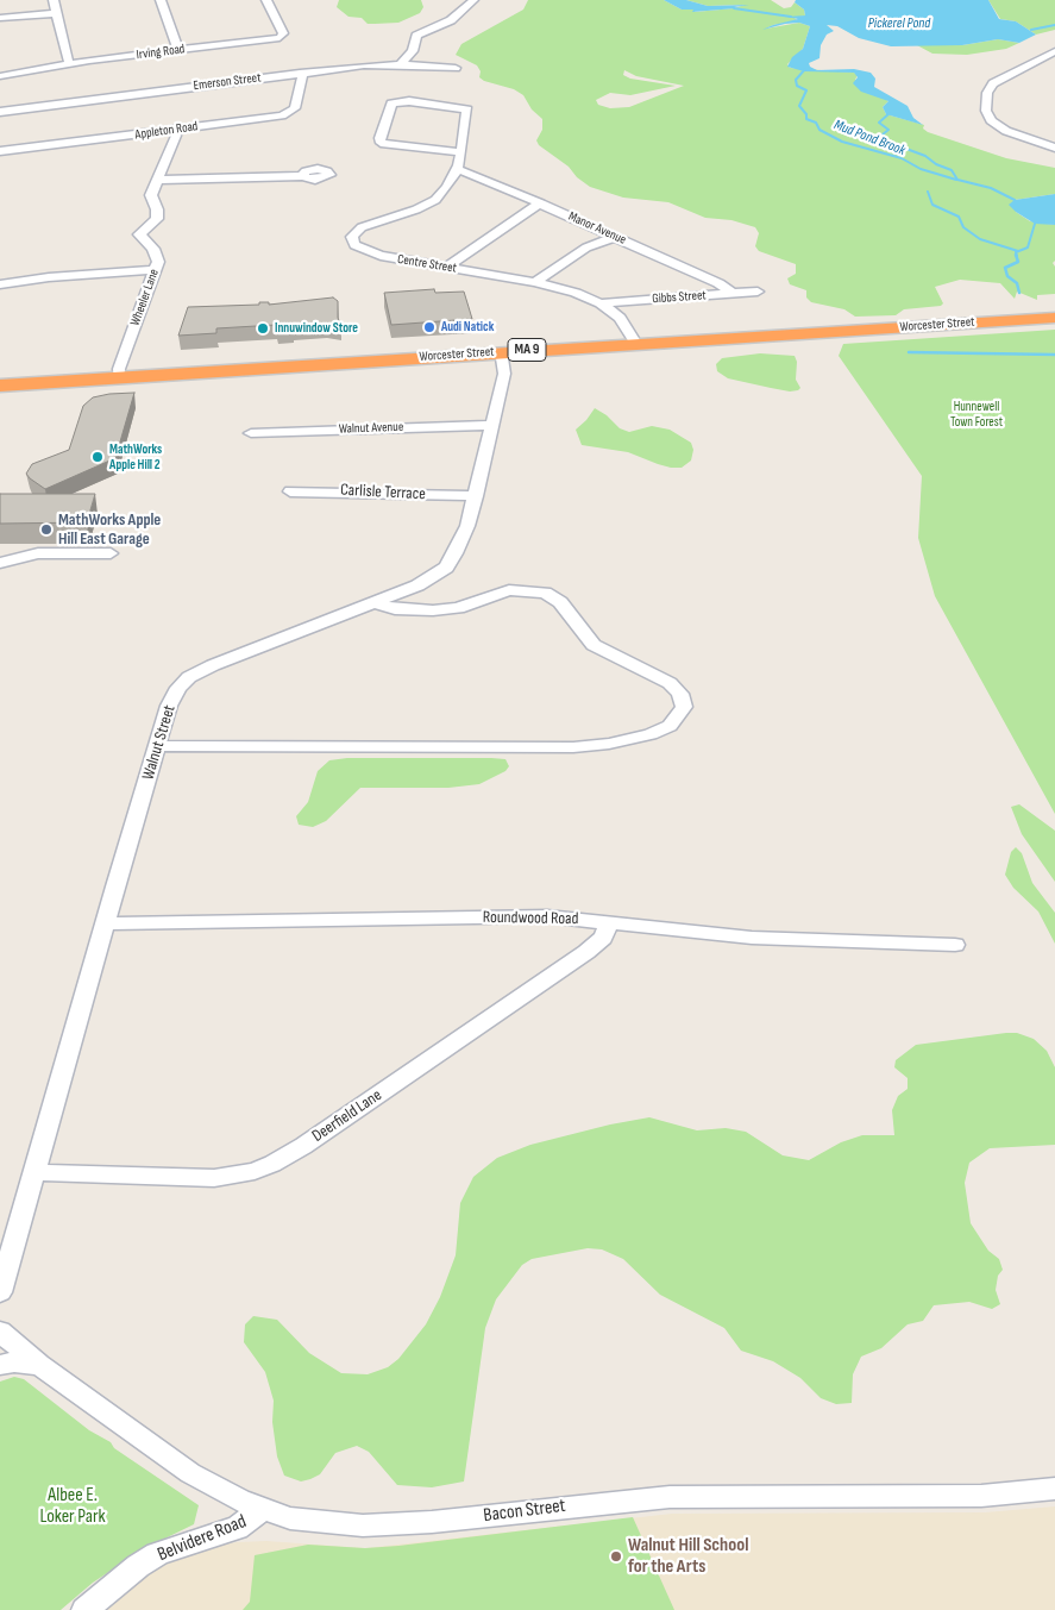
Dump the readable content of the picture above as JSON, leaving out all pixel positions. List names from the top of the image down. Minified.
{"streets":{"highway":["Worcester Street","MA 9"],"street":["Irving Road","Emerson Street","Appleton Road","Manor Avenue","Centre Street","Wheeler Lane","Gibbs Street","Walnut Avenue","Carlisle Terrace","Walnut Street","Roundwood Road","Deerfield Lane","Bacon Street","Belvidere Road"]},"crossings":[["Emerson Street","Appleton Road"],["Appleton Road","Wheeler Lane"],["Manor Avenue","Centre Street"],["Manor Avenue","Gibbs Street"],["Centre Street","Gibbs Street"],["Centre Street","Worcester Street"],["Wheeler Lane","Worcester Street"],["Worcester Street","Walnut Street"],["Walnut Avenue","Walnut Street"],["Carlisle Terrace","Walnut Street"],["Walnut Street","Roundwood Road"],["Walnut Street","Deerfield Lane"],["Roundwood Road","Deerfield Lane"],["Bacon Street","Belvidere Road"]],"water":["Pickerel Pond","Mud Pond Brook"],"parks":["Hunnewell Town Forest","Albee E. Loker Park"],"places":["Audi Natick","Innuwindow Store","MathWorks Apple Hill 2","MathWorks Apple Hill East Garage","Walnut Hill School for the Arts"]}
